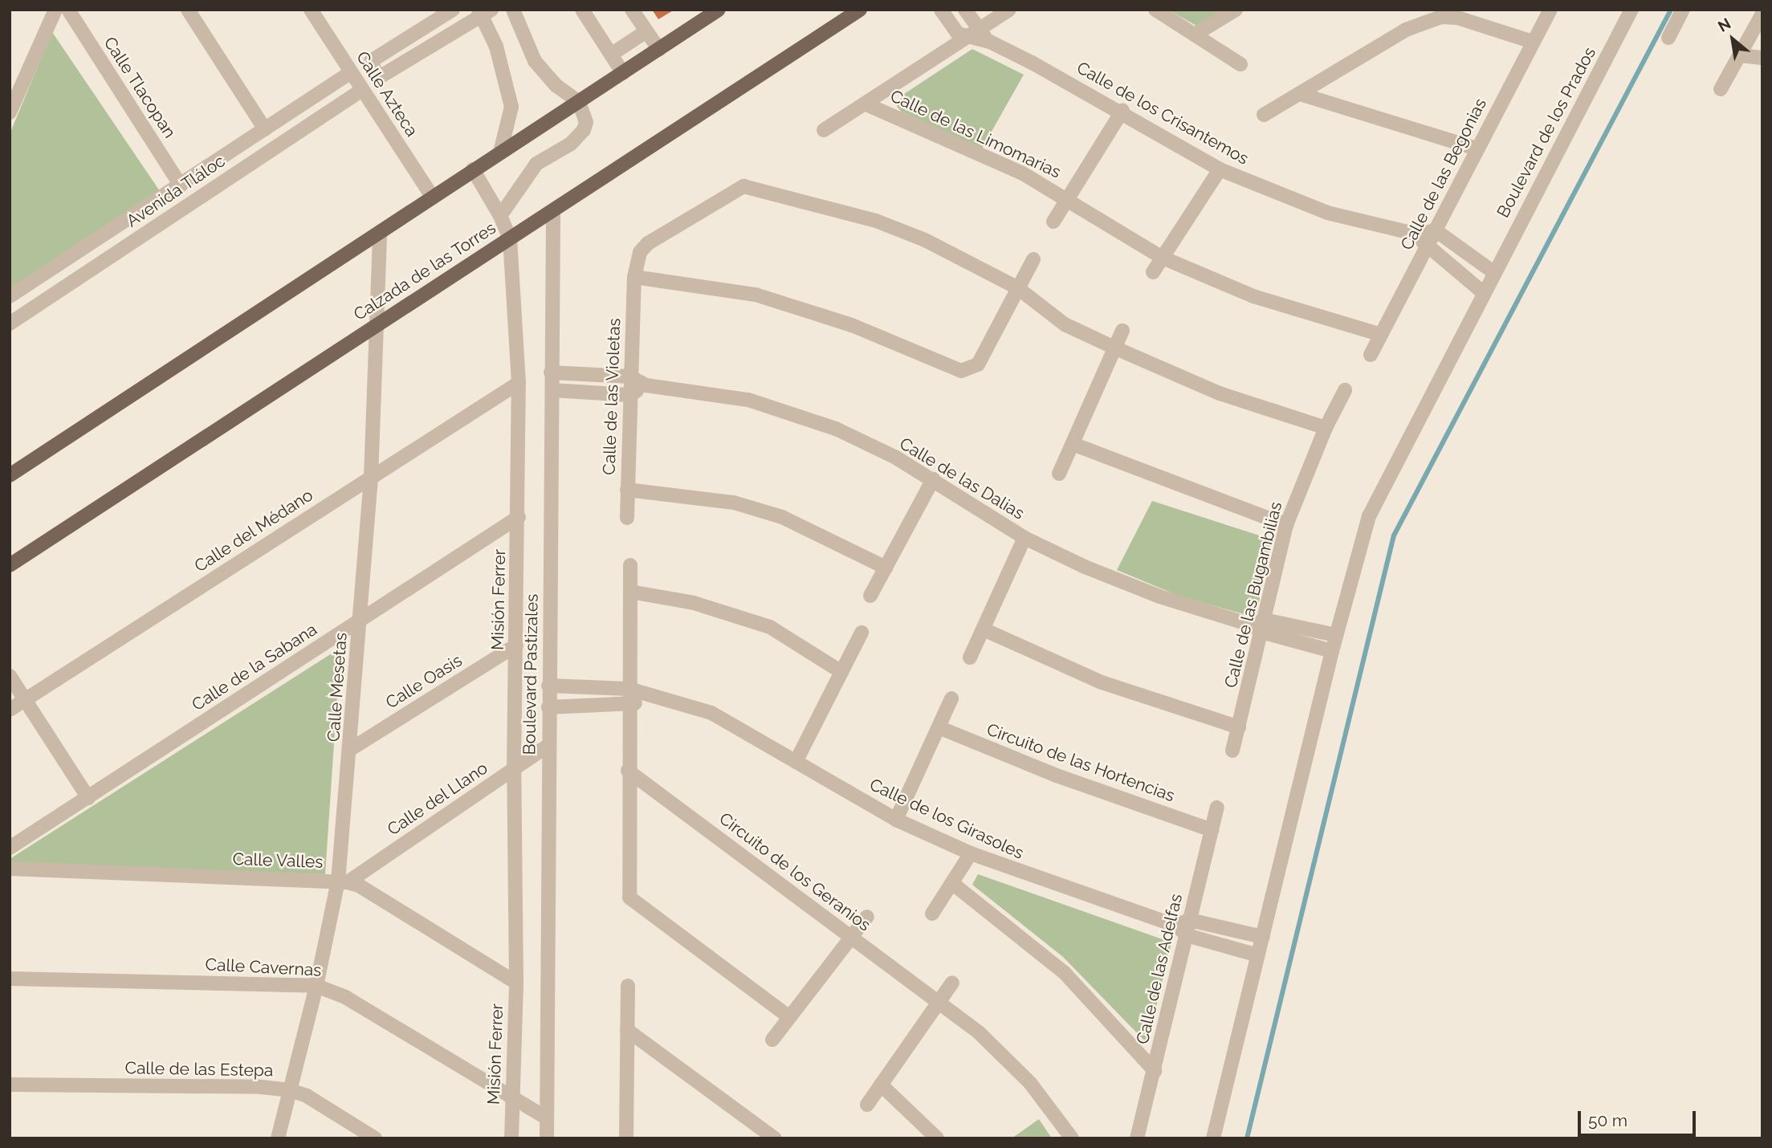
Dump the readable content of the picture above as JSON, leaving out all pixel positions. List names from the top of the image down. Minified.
{"streets":{"main road":["Calzada de las Torres"],"street":["Calle Tlacopan","Calle Azteca","Calle de los Crisantemos","Boulevard de los Prados","Calle de las Limomarias","Calle de las Begonias","Avenida Tláloc","Calle de las Violetas","Calle de las Dalias","Calle del Médano","Calle de las Bugambilias","Misión Ferrer","Calle de la Sabana","Boulevard Pastizales","Calle Oasis","Calle Mesetas","Circuito de las Hortencias","Calle del Llano","Calle de los Girasoles","Calle Valles","Circuito de los Geranios","Calle Cavernas","Calle de las Adelfas","Calle de las Estepa"]},"crossings":[["Calle Tlacopan","Avenida Tláloc"],["Calle Azteca","Avenida Tláloc"],["Calle de los Crisantemos","Calle de las Limomarias"],["Calle de los Crisantemos","Calle de las Begonias"],["Boulevard de los Prados","Calle de las Dalias"],["Boulevard de los Prados","Calle de los Girasoles"],["Calzada de las Torres","Misión Ferrer"],["Calzada de las Torres","Boulevard Pastizales"],["Calzada de las Torres","Calle Mesetas"],["Calle de las Violetas","Calle de las Dalias"],["Calle de las Violetas","Calle de las Bugambilias"],["Calle de las Dalias","Calle de las Bugambilias"],["Calle de las Dalias","Boulevard Pastizales"],["Calle del Médano","Misión Ferrer"],["Calle del Médano","Calle Mesetas"],["Misión Ferrer","Calle de la Sabana"],["Misión Ferrer","Calle Oasis"],["Misión Ferrer","Calle del Llano"],["Misión Ferrer","Calle Valles"],["Misión Ferrer","Calle Cavernas"],["Calle de la Sabana","Calle Mesetas"],["Boulevard Pastizales","Calle del Llano"],["Boulevard Pastizales","Calle de los Girasoles"],["Boulevard Pastizales","Calle Cavernas"],["Calle Oasis","Calle Mesetas"],["Calle Mesetas","Calle del Llano"],["Calle Mesetas","Calle Valles"],["Calle Mesetas","Calle Cavernas"],["Calle Mesetas","Calle de las Estepa"],["Circuito de las Hortencias","Calle de las Adelfas"],["Calle del Llano","Calle Valles"],["Calle de los Girasoles","Calle de las Adelfas"]],"scale_bar":"50 m","north":"top left"}
